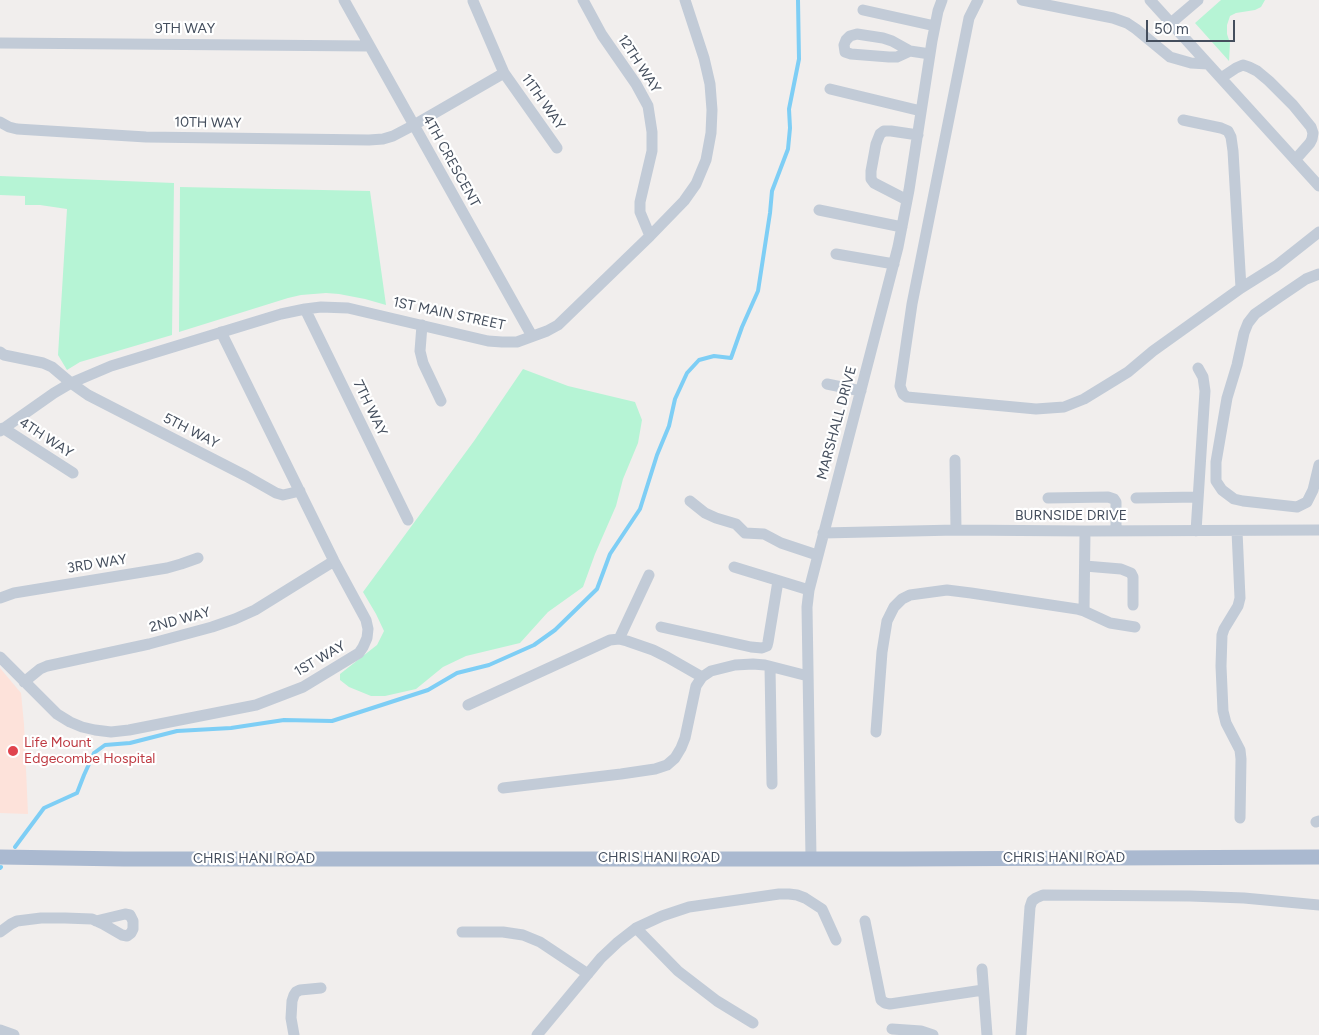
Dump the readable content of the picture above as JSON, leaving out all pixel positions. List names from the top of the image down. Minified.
{"streets":{"main road":["CHRIS HANI ROAD"],"street":["9TH WAY","12TH WAY","11TH WAY","10TH WAY","4TH CRESCENT","1ST MAIN STREET","7TH WAY","MARSHALL DRIVE","5TH WAY","4TH WAY","BURNSIDE DRIVE","3RD WAY","2ND WAY","1ST WAY"]},"crossings":[["9TH WAY","4TH CRESCENT"],["12TH WAY","1ST MAIN STREET"],["11TH WAY","10TH WAY"],["11TH WAY","4TH CRESCENT"],["10TH WAY","4TH CRESCENT"],["4TH CRESCENT","1ST MAIN STREET"],["1ST MAIN STREET","7TH WAY"],["1ST MAIN STREET","5TH WAY"],["1ST MAIN STREET","4TH WAY"],["1ST MAIN STREET","1ST WAY"],["MARSHALL DRIVE","BURNSIDE DRIVE"],["MARSHALL DRIVE","CHRIS HANI ROAD"],["5TH WAY","1ST WAY"],["2ND WAY","1ST WAY"]],"places":["Life Mount Edgecombe Hospital"],"scale_bar":"50 m"}
